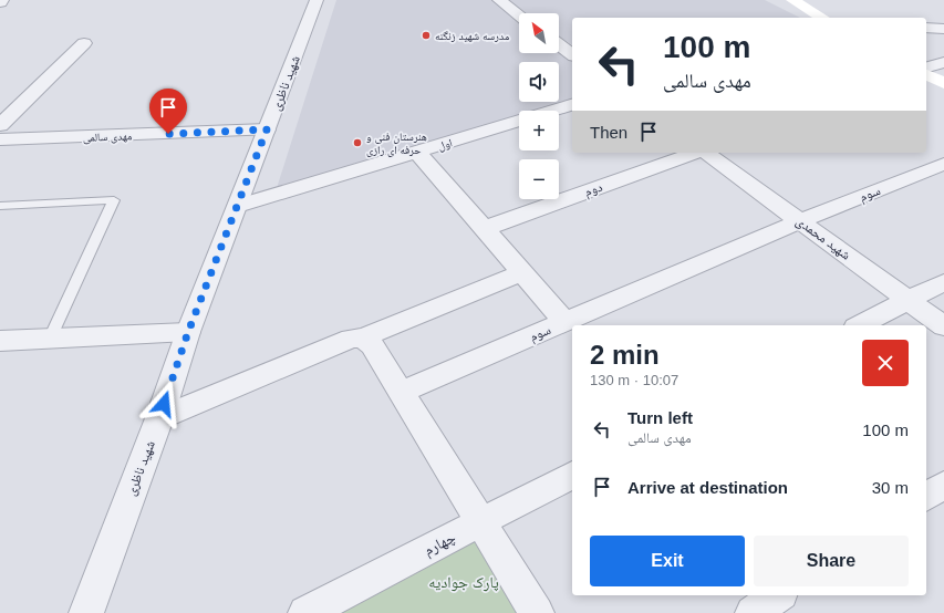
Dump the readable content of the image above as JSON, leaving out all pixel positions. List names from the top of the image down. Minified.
{"streets":{"street":["شهید ناظری","مهدی سالمی","اول","دوم","سوم","شهید محمدی","چهارم"]},"crossings":[["شهید ناظری","مهدی سالمی"],["شهید ناظری","اول"],["سوم","شهید محمدی"]],"parks":["پارک جوادیه"],"places":["مدرسه شهید زنگنه","هنرستان فنی و حرفه ای رازی"],"north":"top left","page":{"map_buttons":["+","−"],"turn":["100 m","مهدی سالمی"],"then":"Then","heading":["2 min","130 m · 10:07"],"list":[{"name":"Turn left","note":"مهدی سالمی","value":"100 m"},{"name":"Arrive at destination","value":"30 m"}],"buttons":["Exit","Share"]}}
